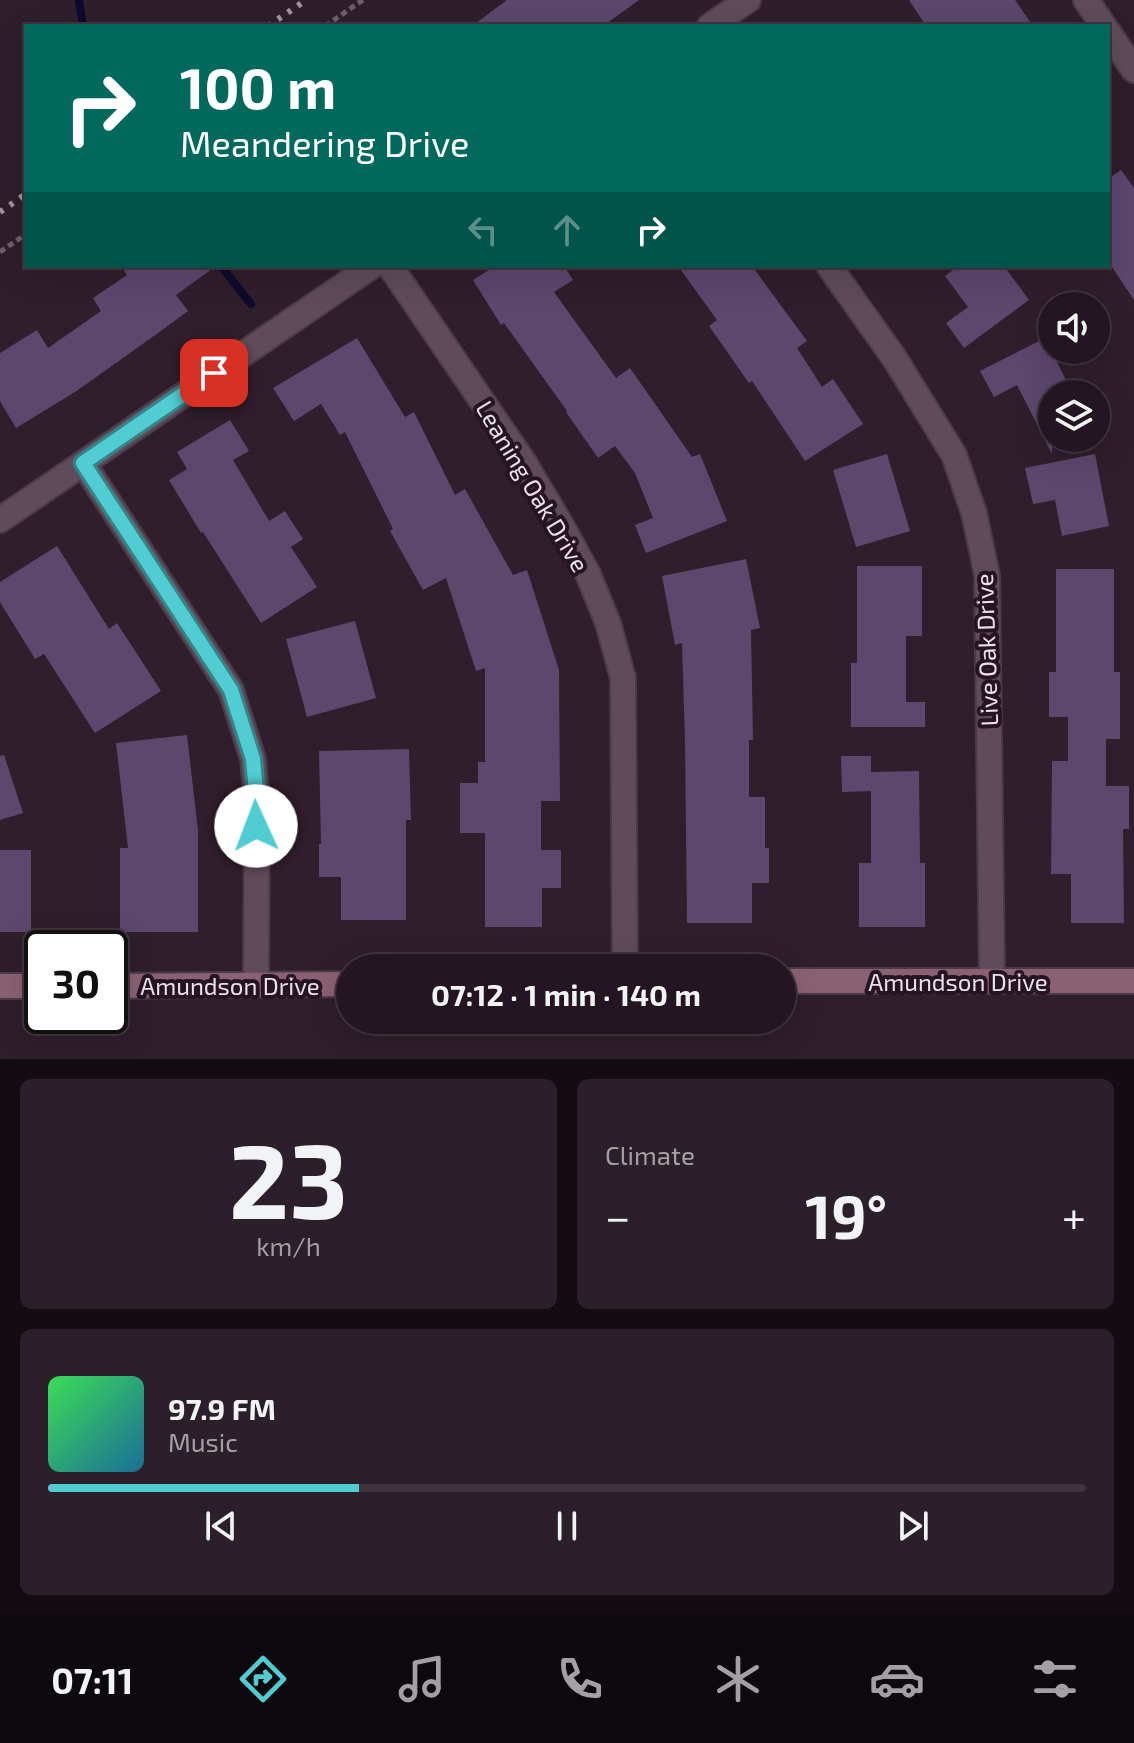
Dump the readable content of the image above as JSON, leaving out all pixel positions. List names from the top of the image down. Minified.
{"streets":{"street":["Leaning Oak Drive","Live Oak Drive","Amundson Drive"]},"crossings":[["Live Oak Drive","Amundson Drive"]],"page":{"turn":["100 m","Meandering Drive"],"limit":"30","trip":"07:12 · 1 min · 140 m","tile":[["23","km/h"],"Climate"],"heat":["−","19°","+"],"song":["97.9 FM","Music"],"tabs":"07:11"}}
